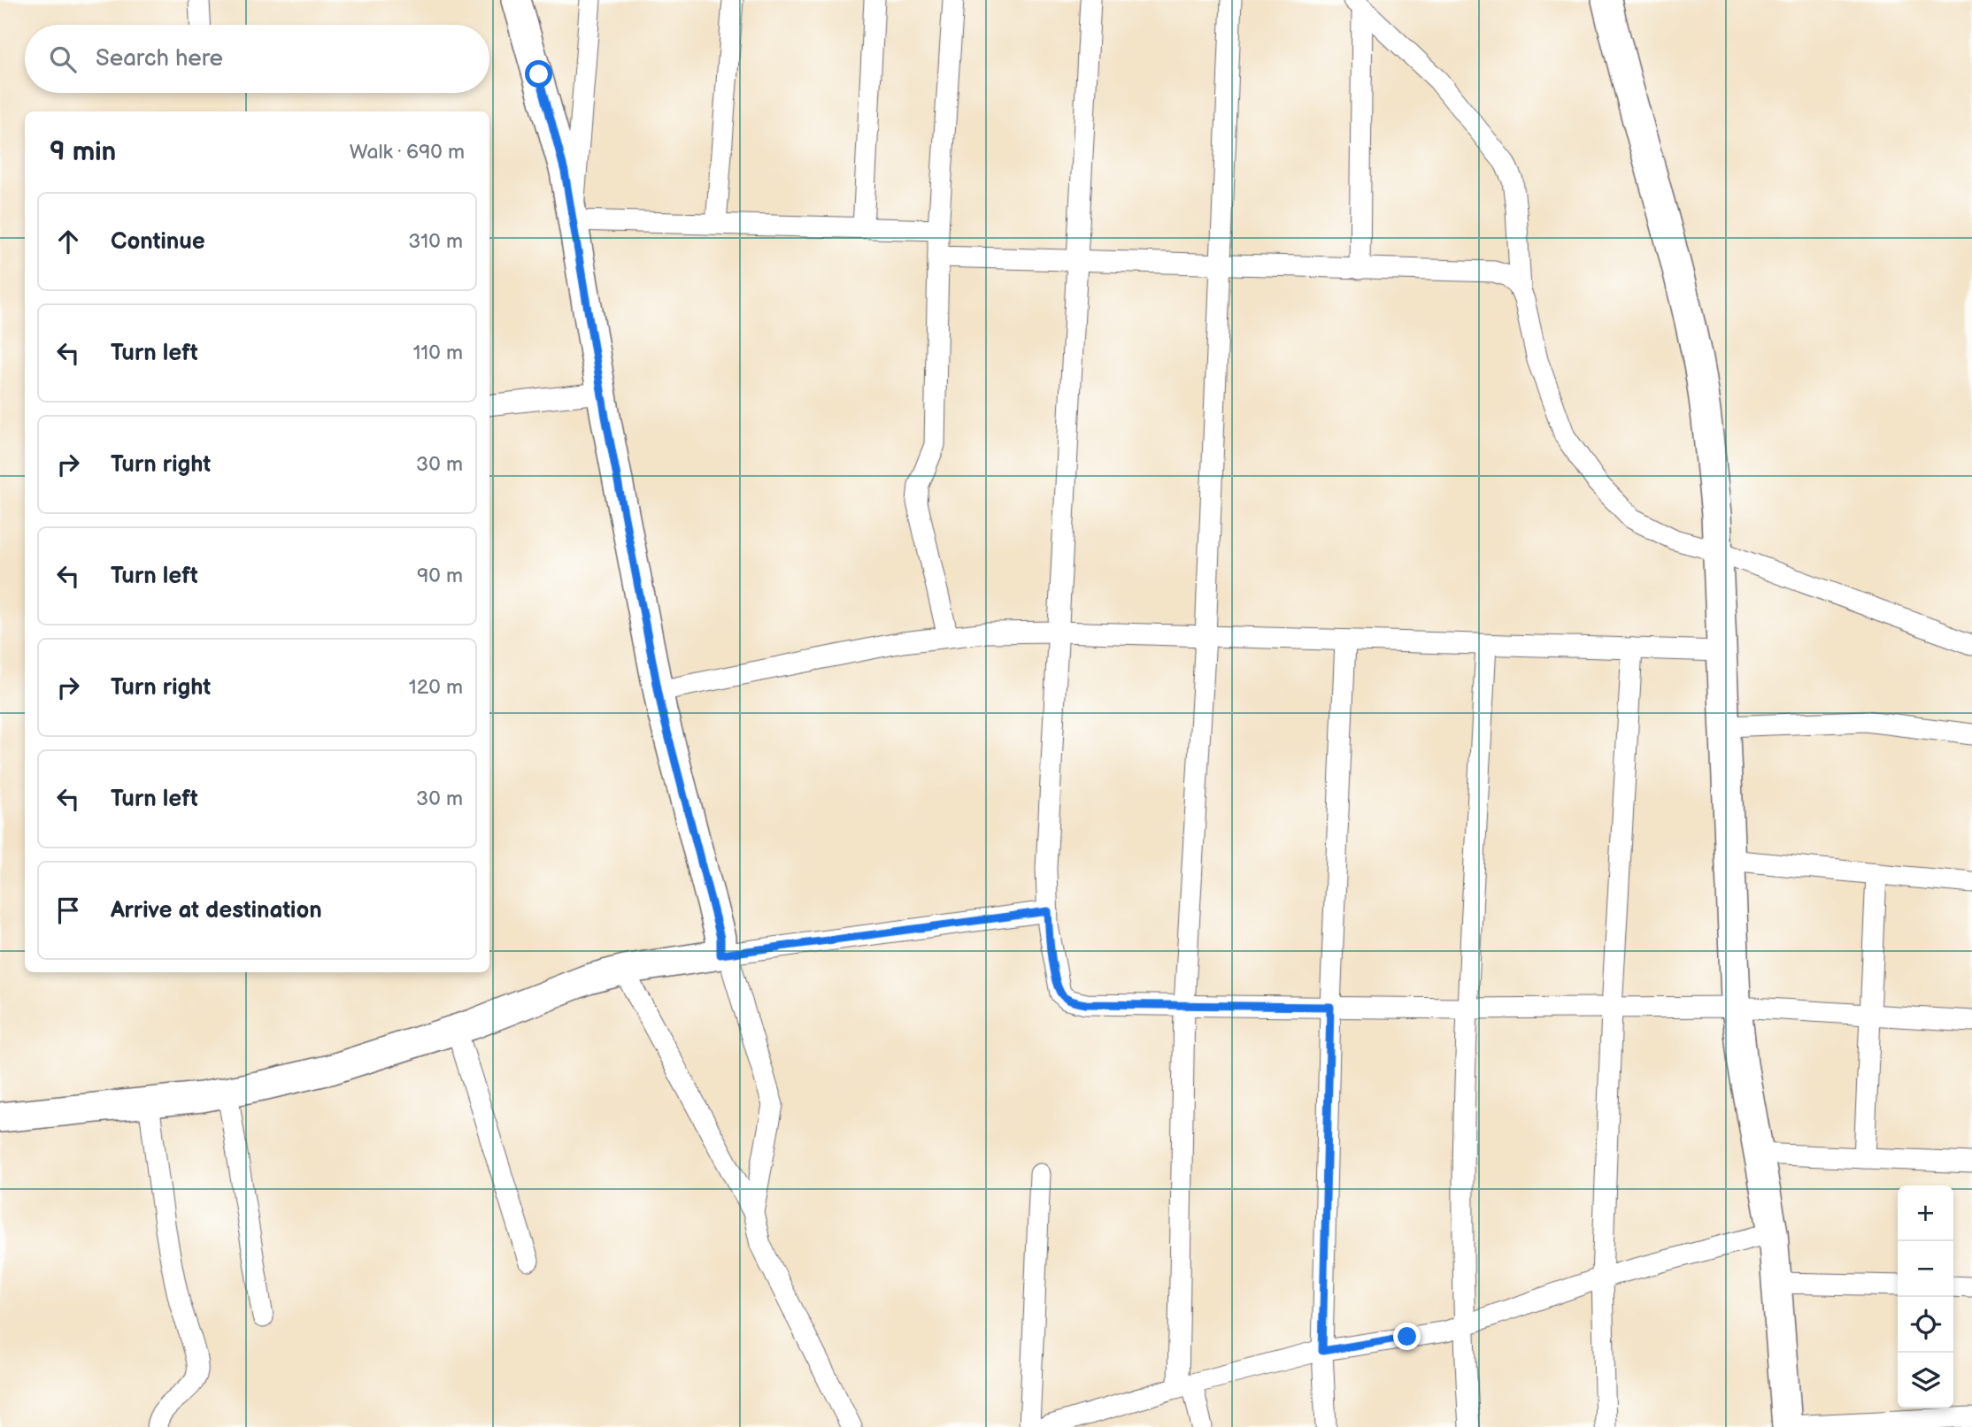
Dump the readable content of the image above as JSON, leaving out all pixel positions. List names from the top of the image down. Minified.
{"page":{"search":"Search here","heading":["9 min","Walk · 690 m"],"list":[["Continue","310 m"],["Turn left","110 m"],["Turn right","30 m"],["Turn left","90 m"],["Turn right","120 m"],["Turn left","30 m"],"Arrive at destination"],"map_buttons":["+","−"]}}
